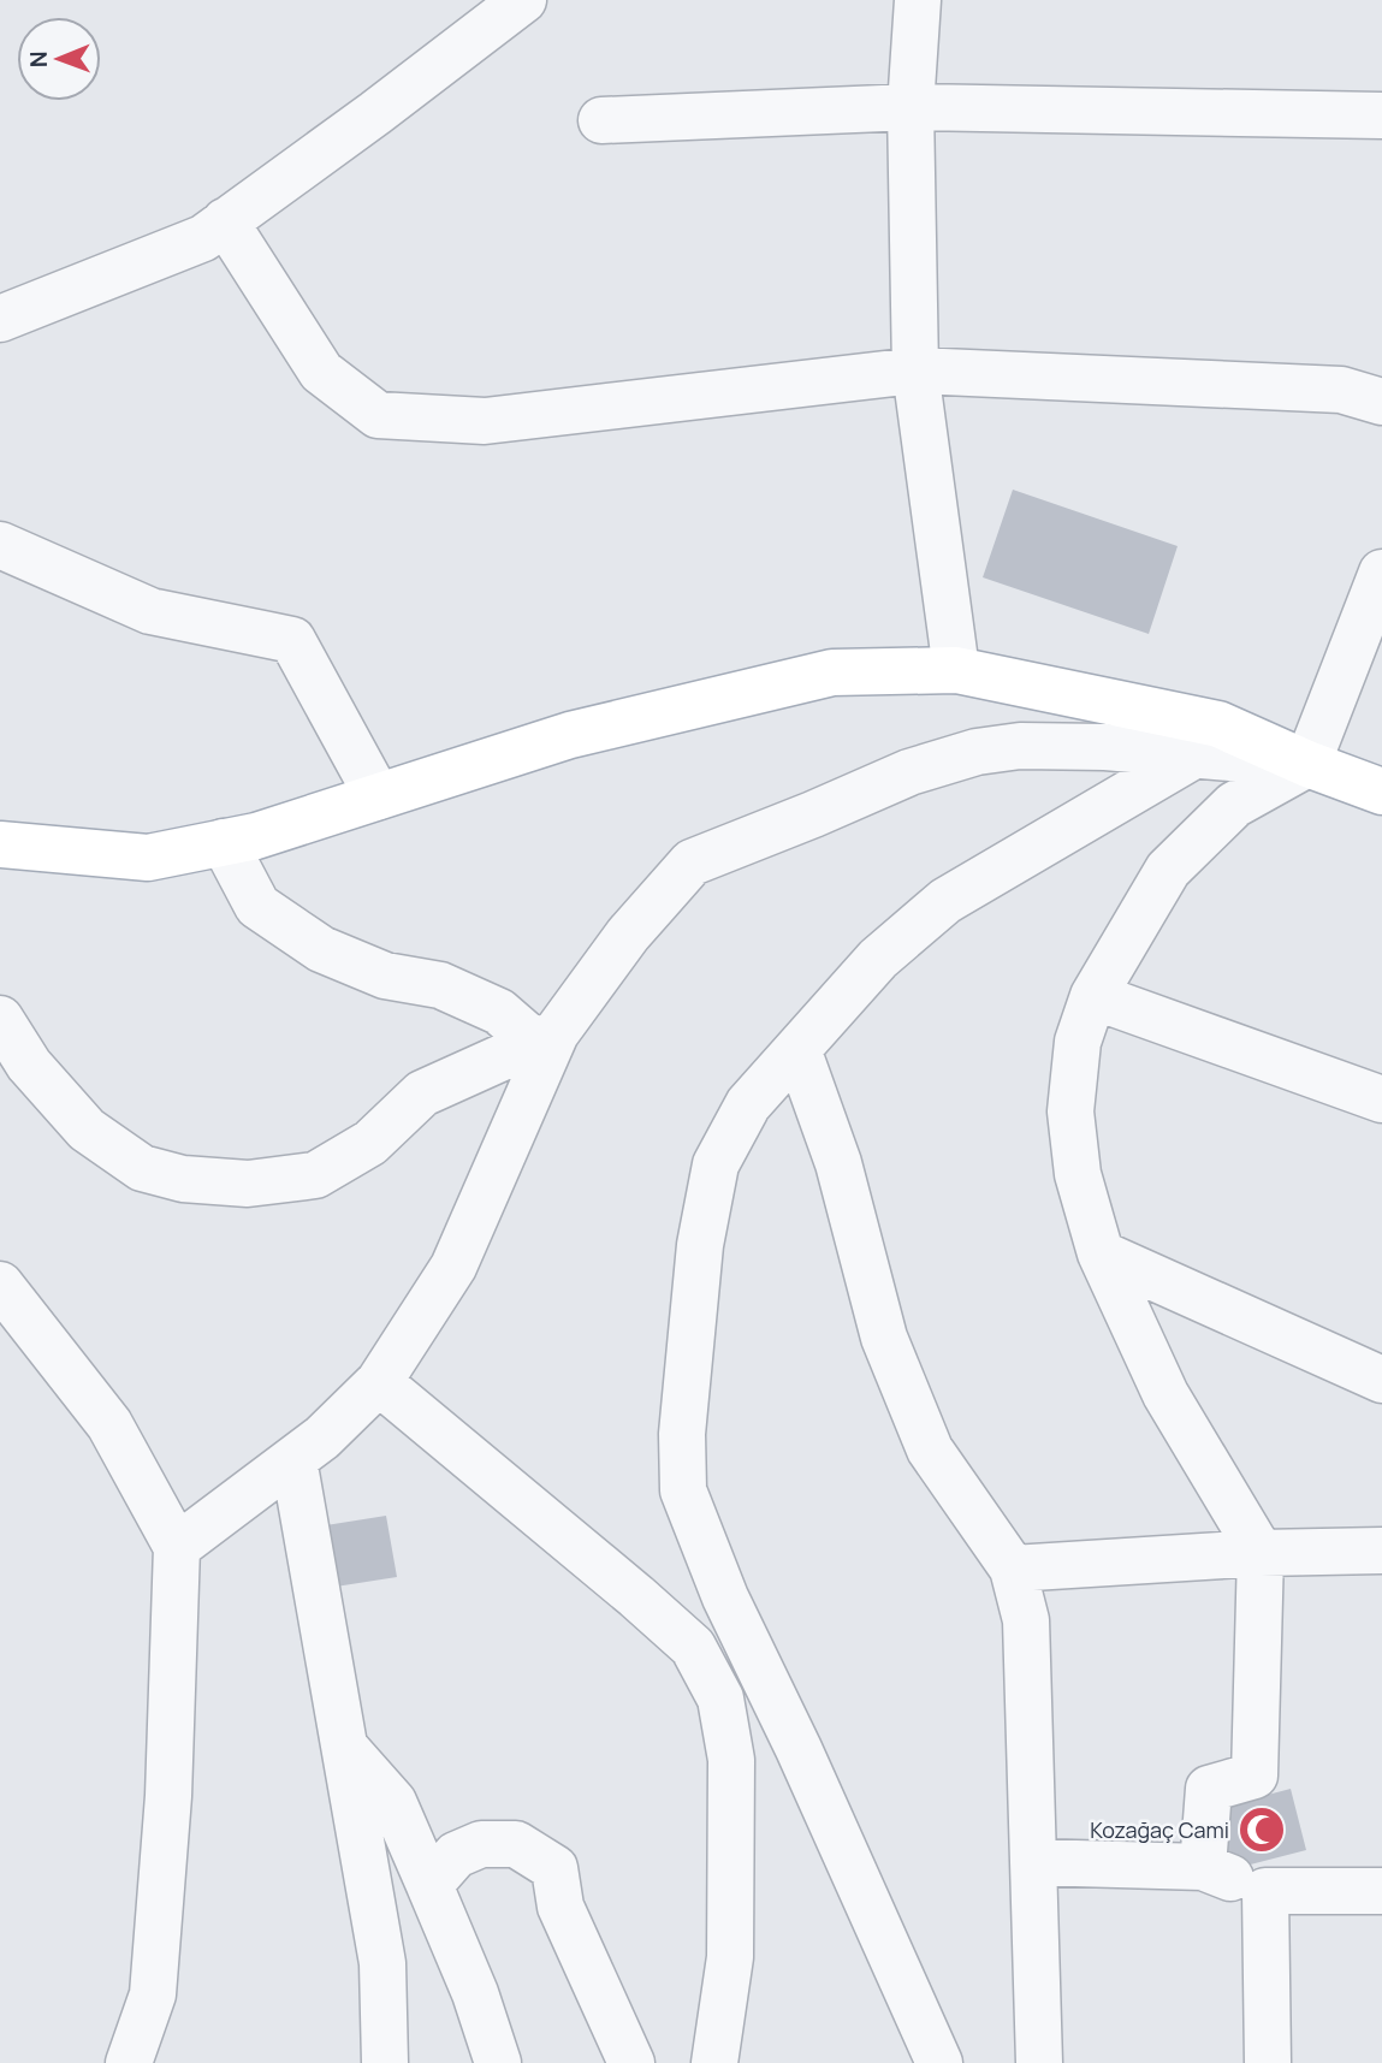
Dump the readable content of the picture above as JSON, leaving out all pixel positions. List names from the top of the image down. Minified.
{"places":{"mosque":["Kozağaç Cami"]},"north":"left"}
